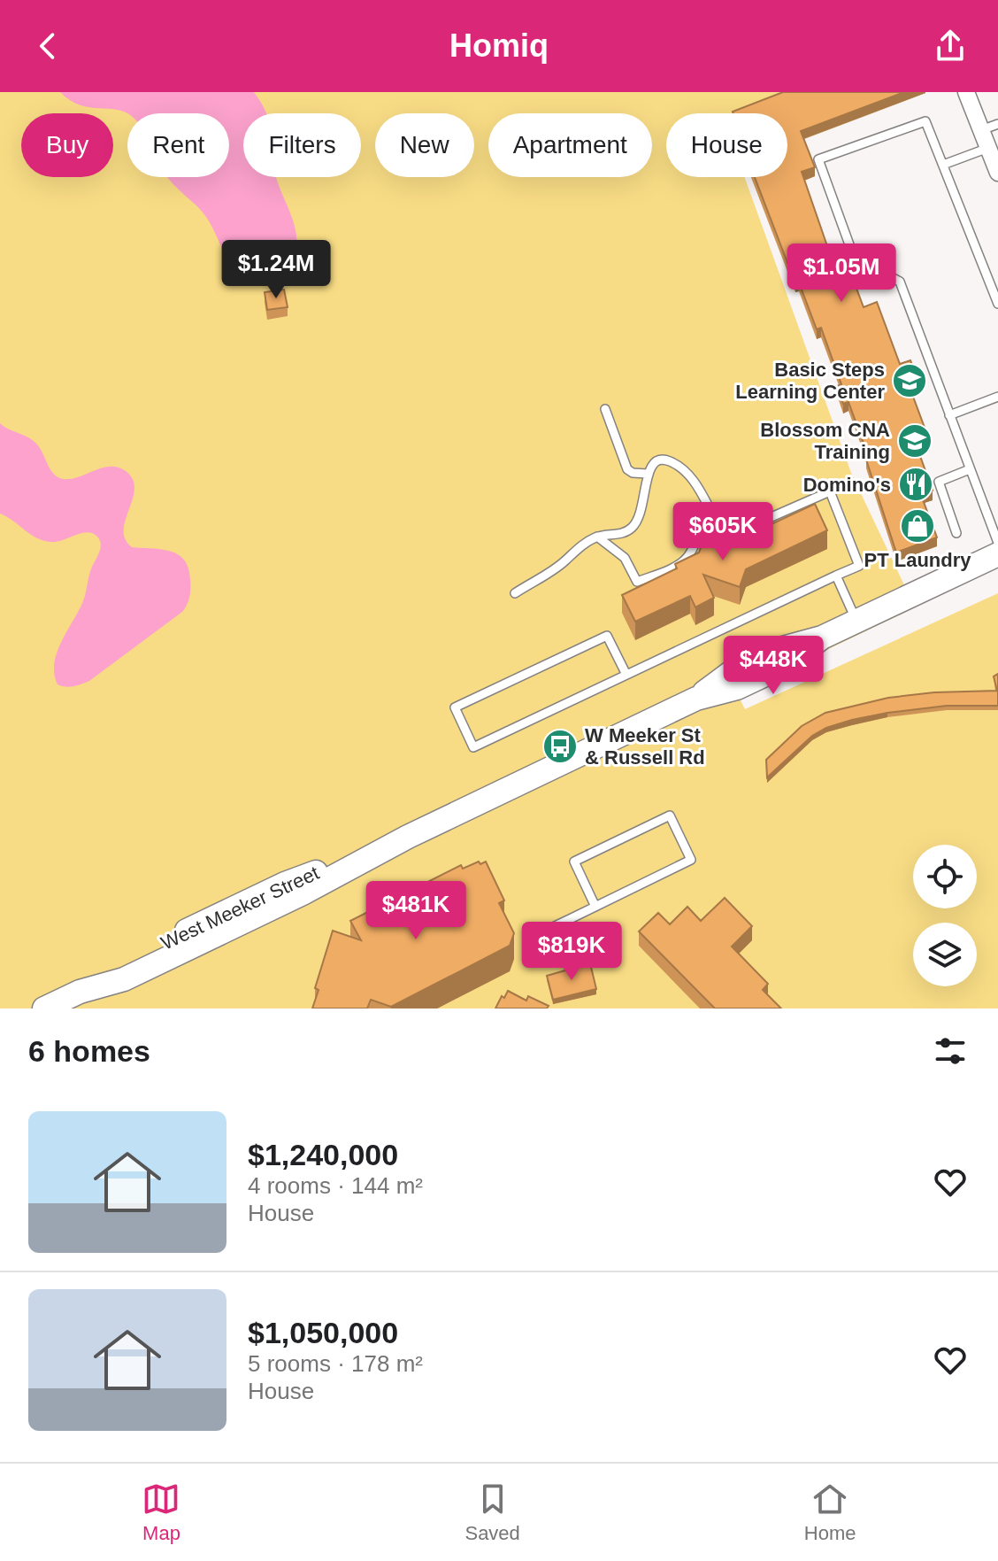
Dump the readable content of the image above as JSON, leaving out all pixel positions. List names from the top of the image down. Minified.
{"streets":{"main road":["West Meeker Street"]},"places":{"school or university":["Basic Steps Learning Center","Blossom CNA Training"],"restaurant":["Domino's"],"shop":["PT Laundry"],"bus stop":["W Meeker St & Russell Rd"]},"page":{"header":"Homiq","chip":["Buy","Rent","Filters","New","Apartment","House"],"price":["$1.24M","$1.05M","$605K","$448K","$481K","$819K"],"heading":"6 homes","list":[{"name":"$1,240,000","note":"4 rooms · 144 m² · House"},{"name":"$1,050,000","note":"5 rooms · 178 m² · House"}],"tabs":["Map","Saved","Home"]}}
